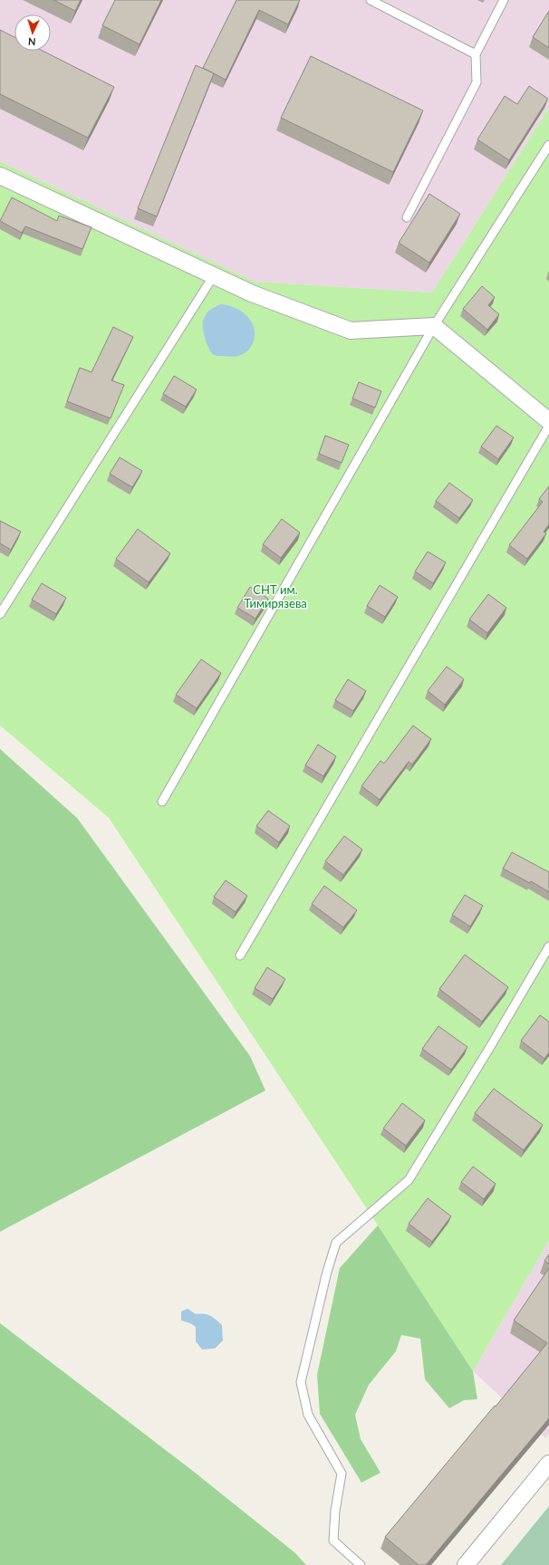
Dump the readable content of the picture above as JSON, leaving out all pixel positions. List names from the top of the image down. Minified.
{"parks":["СНТ им. Тимирязева"],"north":"bottom"}
